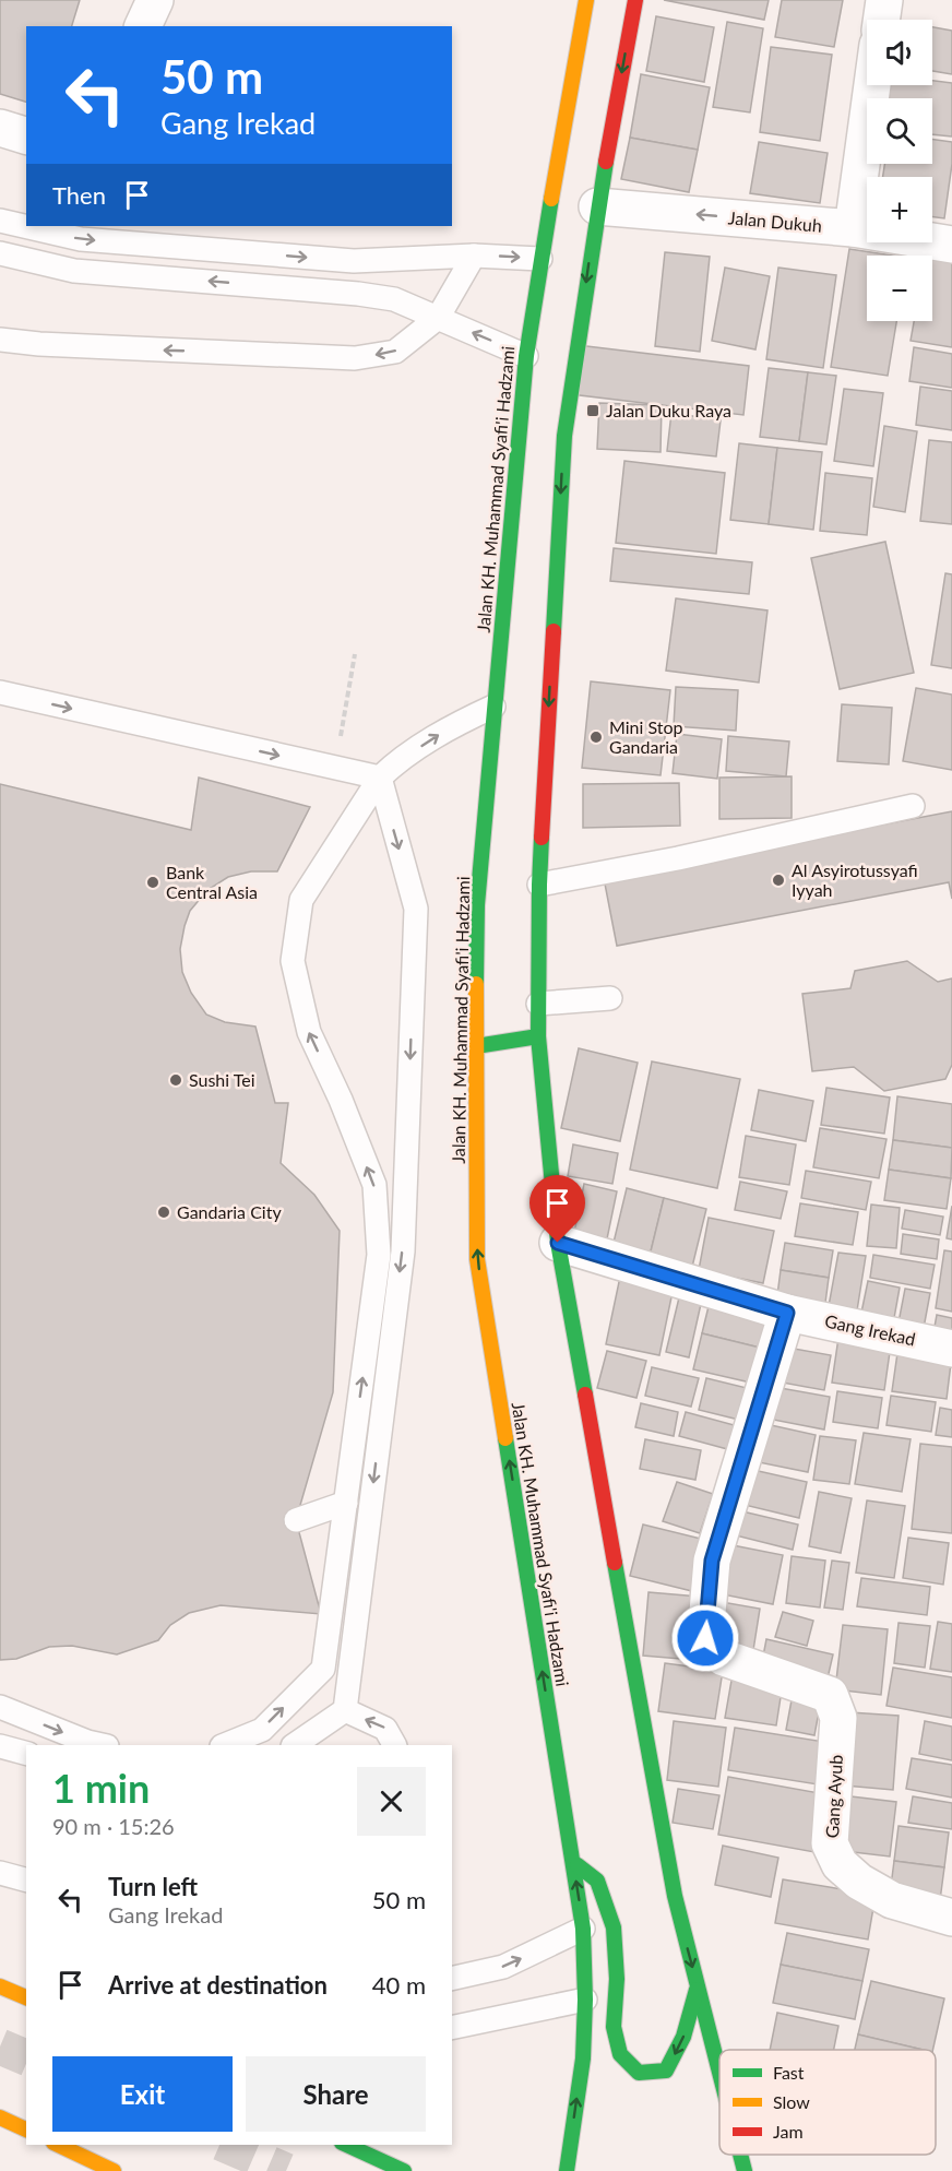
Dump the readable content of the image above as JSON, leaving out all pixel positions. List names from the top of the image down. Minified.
{"streets":{"main road":["Jalan KH. Muhammad Syafi'i Hadzami"],"street":["Jalan Dukuh","Gang Irekad","Gang Ayub"]},"crossings":[["Gang Irekad","Gang Ayub"]],"one_way":["Jalan Dukuh"],"places":{"transit":["Jalan Duku Raya"],"other":["Mini Stop Gandaria","Al Asyirotussyafi Iyyah","Bank Central Asia","Sushi Tei","Gandaria City"]},"legend":["Fast","Slow","Jam"],"page":{"map_buttons":["+","−"],"turn":["50 m","Gang Irekad"],"then":"Then","heading":["1 min","90 m · 15:26"],"list":[{"name":"Turn left","note":"Gang Irekad","value":"50 m"},{"name":"Arrive at destination","value":"40 m"}],"buttons":["Exit","Share"]}}
